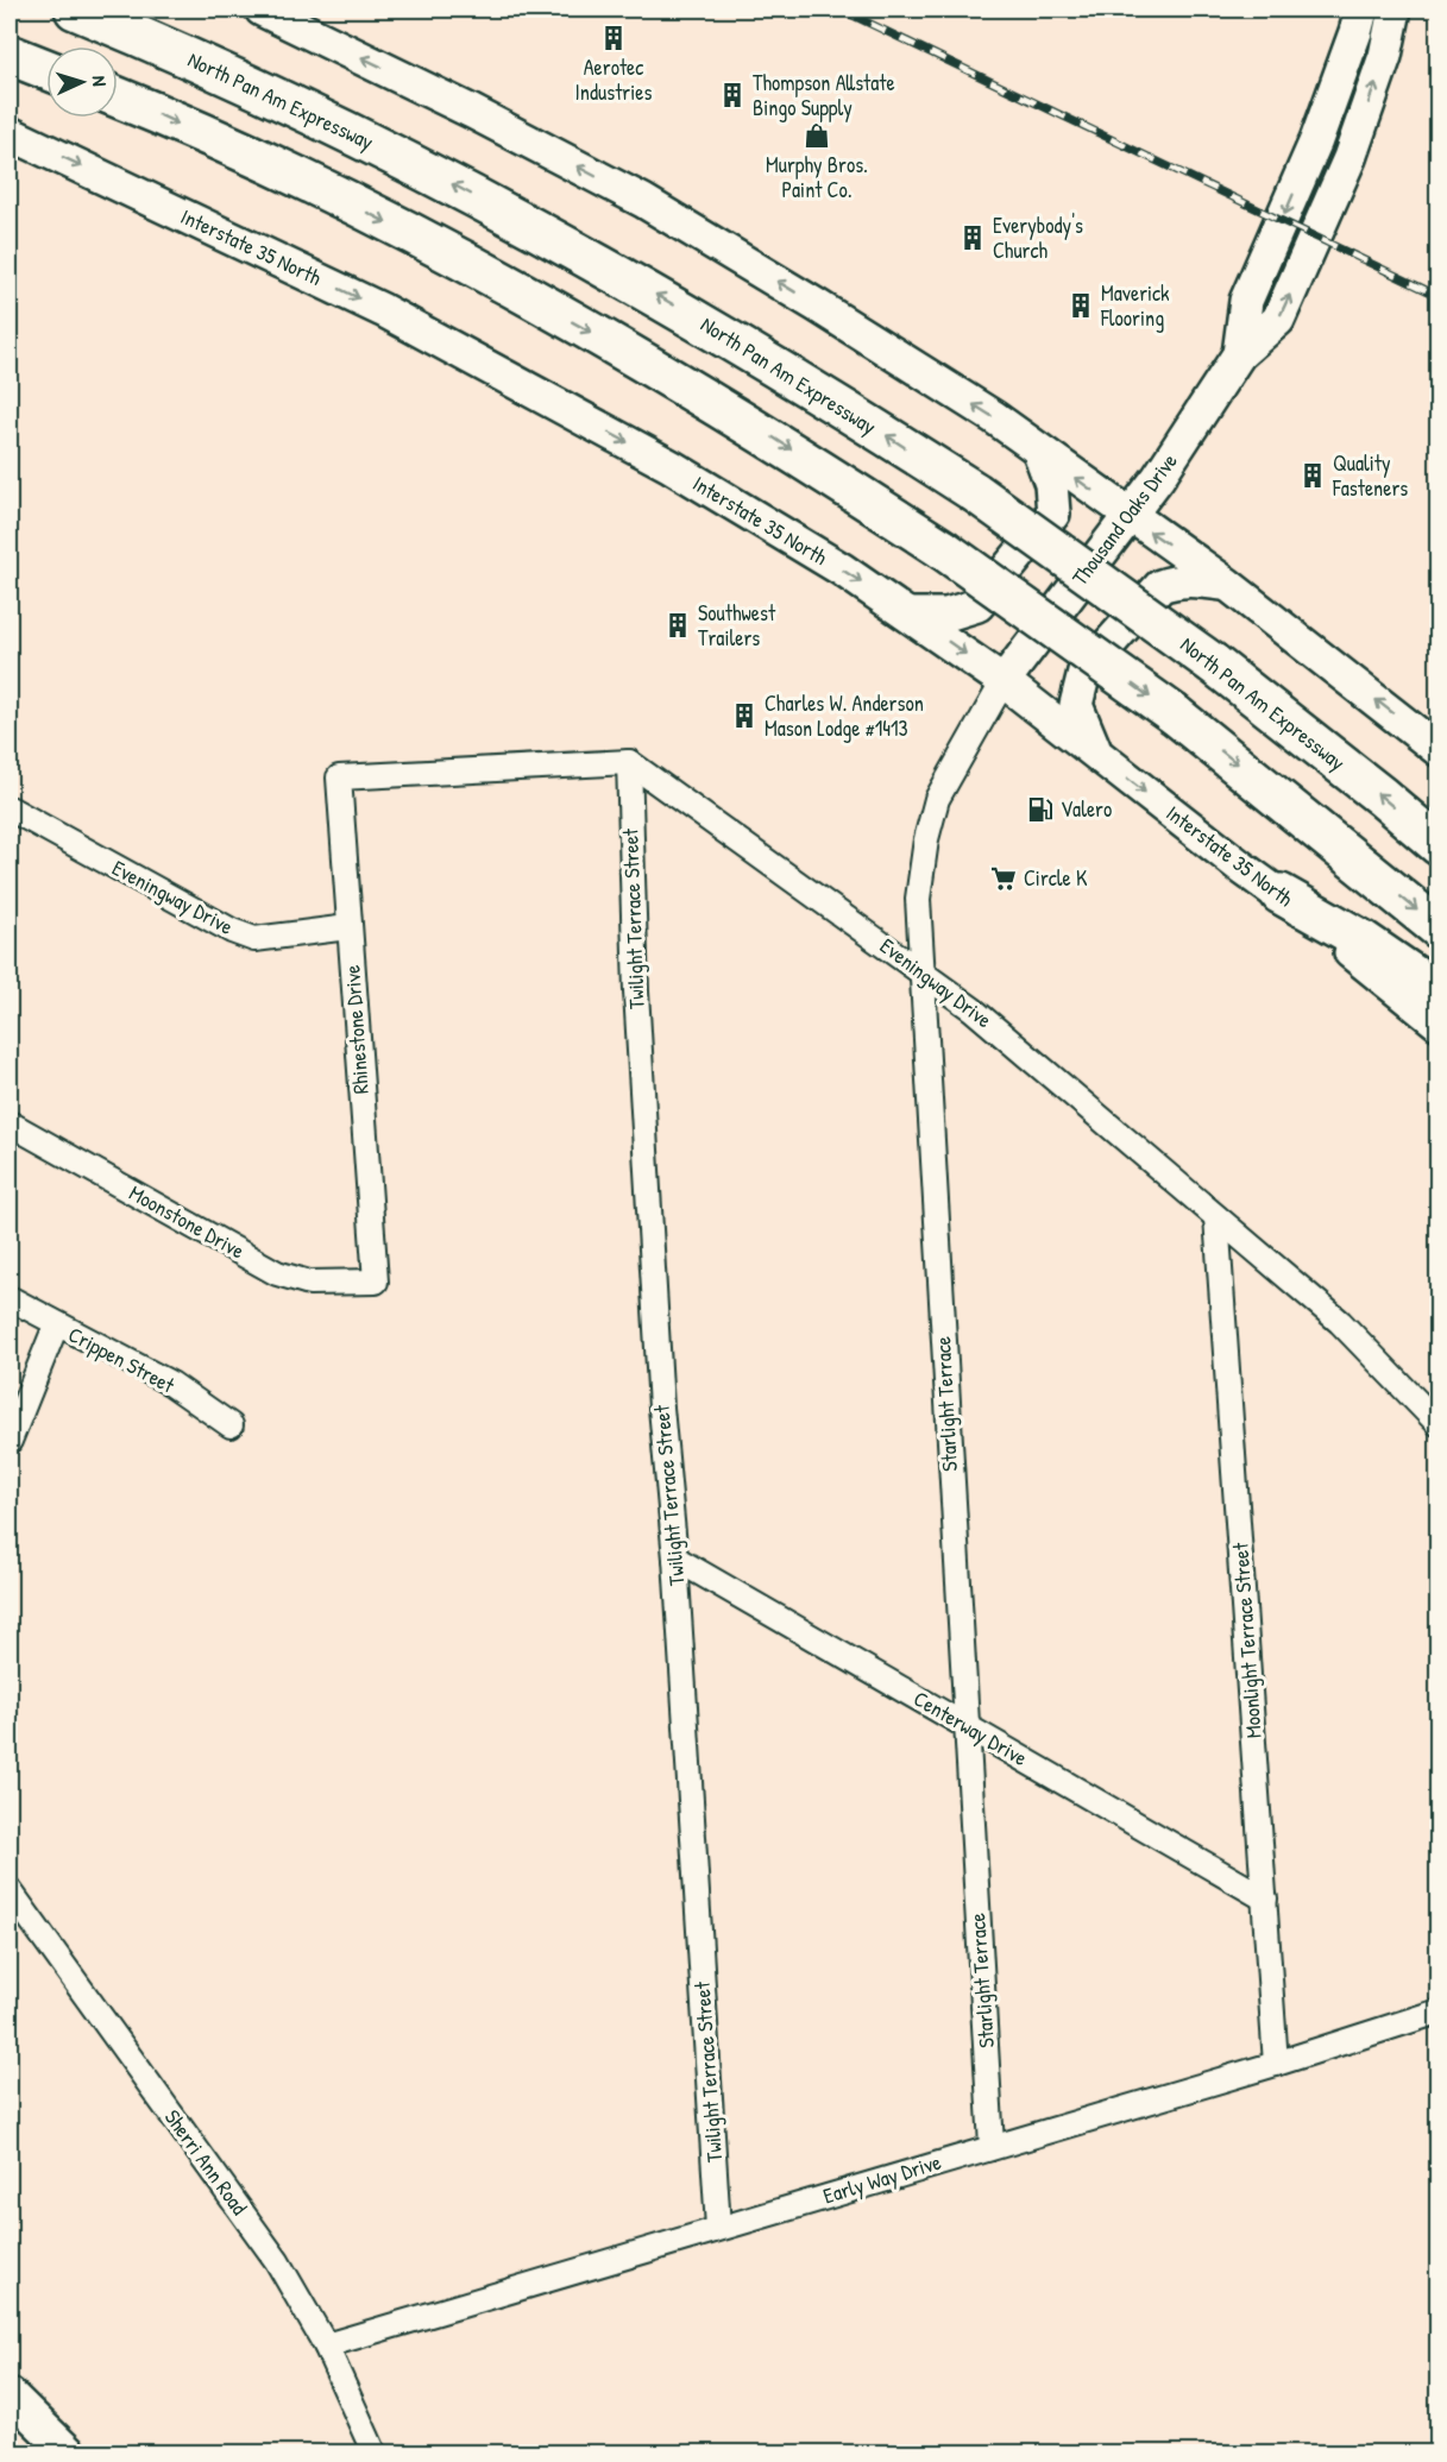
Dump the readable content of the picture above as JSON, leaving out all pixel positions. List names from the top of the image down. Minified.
{"streets":{"highway":["North Pan Am Expressway"],"main road":["Interstate 35 North","Thousand Oaks Drive"],"street":["Eveningway Drive","Twilight Terrace Street","Rhinestone Drive","Moonstone Drive","Crippen Street","Starlight Terrace","Moonlight Terrace Street","Centerway Drive","Sherri Ann Road","Early Way Drive"]},"crossings":[["Interstate 35 North","Thousand Oaks Drive"],["Interstate 35 North","Starlight Terrace"],["Thousand Oaks Drive","Starlight Terrace"],["Eveningway Drive","Twilight Terrace Street"],["Eveningway Drive","Rhinestone Drive"],["Eveningway Drive","Starlight Terrace"],["Eveningway Drive","Moonlight Terrace Street"],["Twilight Terrace Street","Rhinestone Drive"],["Twilight Terrace Street","Centerway Drive"],["Twilight Terrace Street","Early Way Drive"],["Rhinestone Drive","Moonstone Drive"],["Starlight Terrace","Centerway Drive"],["Starlight Terrace","Early Way Drive"],["Moonlight Terrace Street","Centerway Drive"],["Moonlight Terrace Street","Early Way Drive"],["Sherri Ann Road","Early Way Drive"]],"places":{"building":["Aerotec Industries","Thompson Allstate Bingo Supply","Everybody's Church","Maverick Flooring","Quality Fasteners","Southwest Trailers","Charles W. Anderson Mason Lodge #1413"],"shop":["Murphy Bros. Paint Co."],"fuel station":["Valero"],"supermarket":["Circle K"]},"north":"right"}
